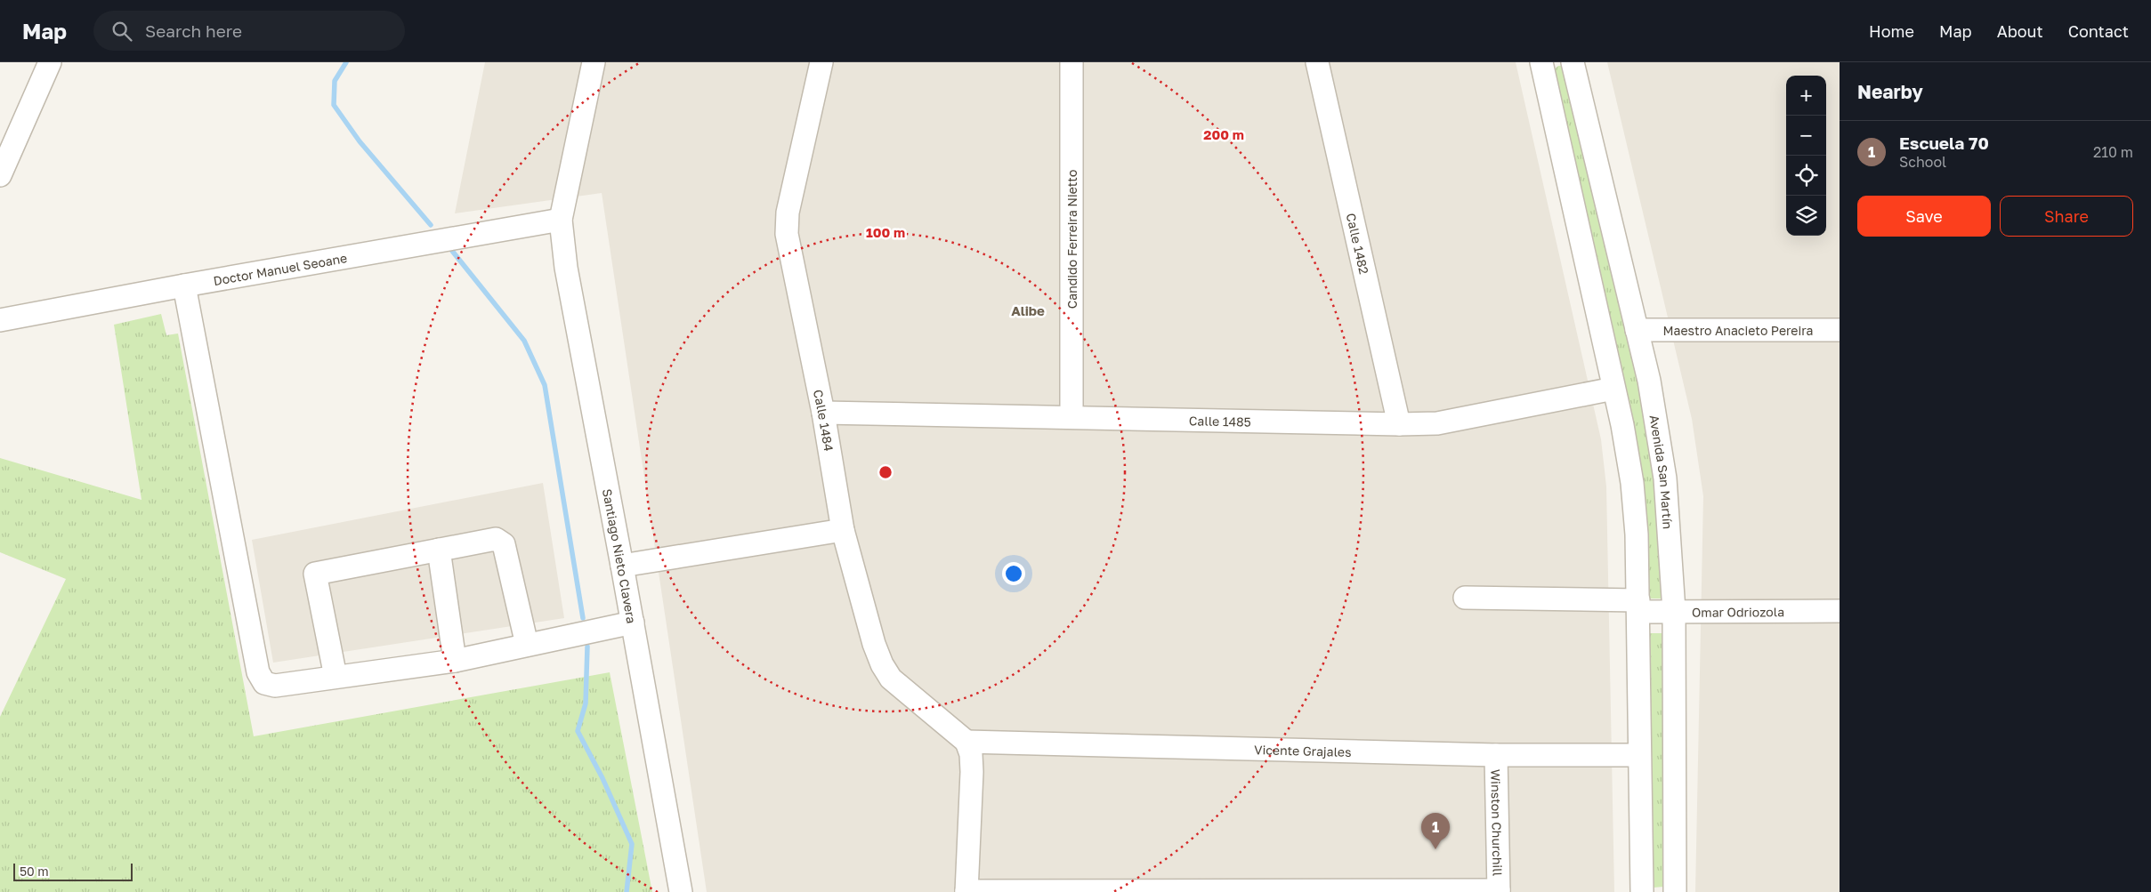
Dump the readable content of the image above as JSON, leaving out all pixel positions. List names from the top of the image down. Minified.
{"streets":{"street":["Candido Ferreira Nietto","Calle 1482","Doctor Manuel Seoane","Maestro Anacieto Pereira","Calle 1484","Calle 1485","Avenida San Martín","Santiago Nieto Clavera","Omar Odriozola","Vicente Grajales","Winston Churchill"]},"crossings":[["Candido Ferreira Nietto","Calle 1485"],["Calle 1482","Calle 1485"],["Doctor Manuel Seoane","Santiago Nieto Clavera"],["Maestro Anacieto Pereira","Avenida San Martín"],["Calle 1484","Calle 1485"],["Calle 1484","Vicente Grajales"],["Avenida San Martín","Omar Odriozola"],["Vicente Grajales","Winston Churchill"]],"districts":["Alibe"],"scale_bar":"50 m","page":{"header":"Map","search":"Search here","nav":["Home","Map","About","Contact"],"heading":"Nearby","map_buttons":["+","−"],"list":[{"mark":"1","name":"Escuela 70","note":"School","value":"210 m"}],"buttons":["Save","Share"],"pins":"1","scale":"50 m"},"rings":["200 m","100 m"]}
